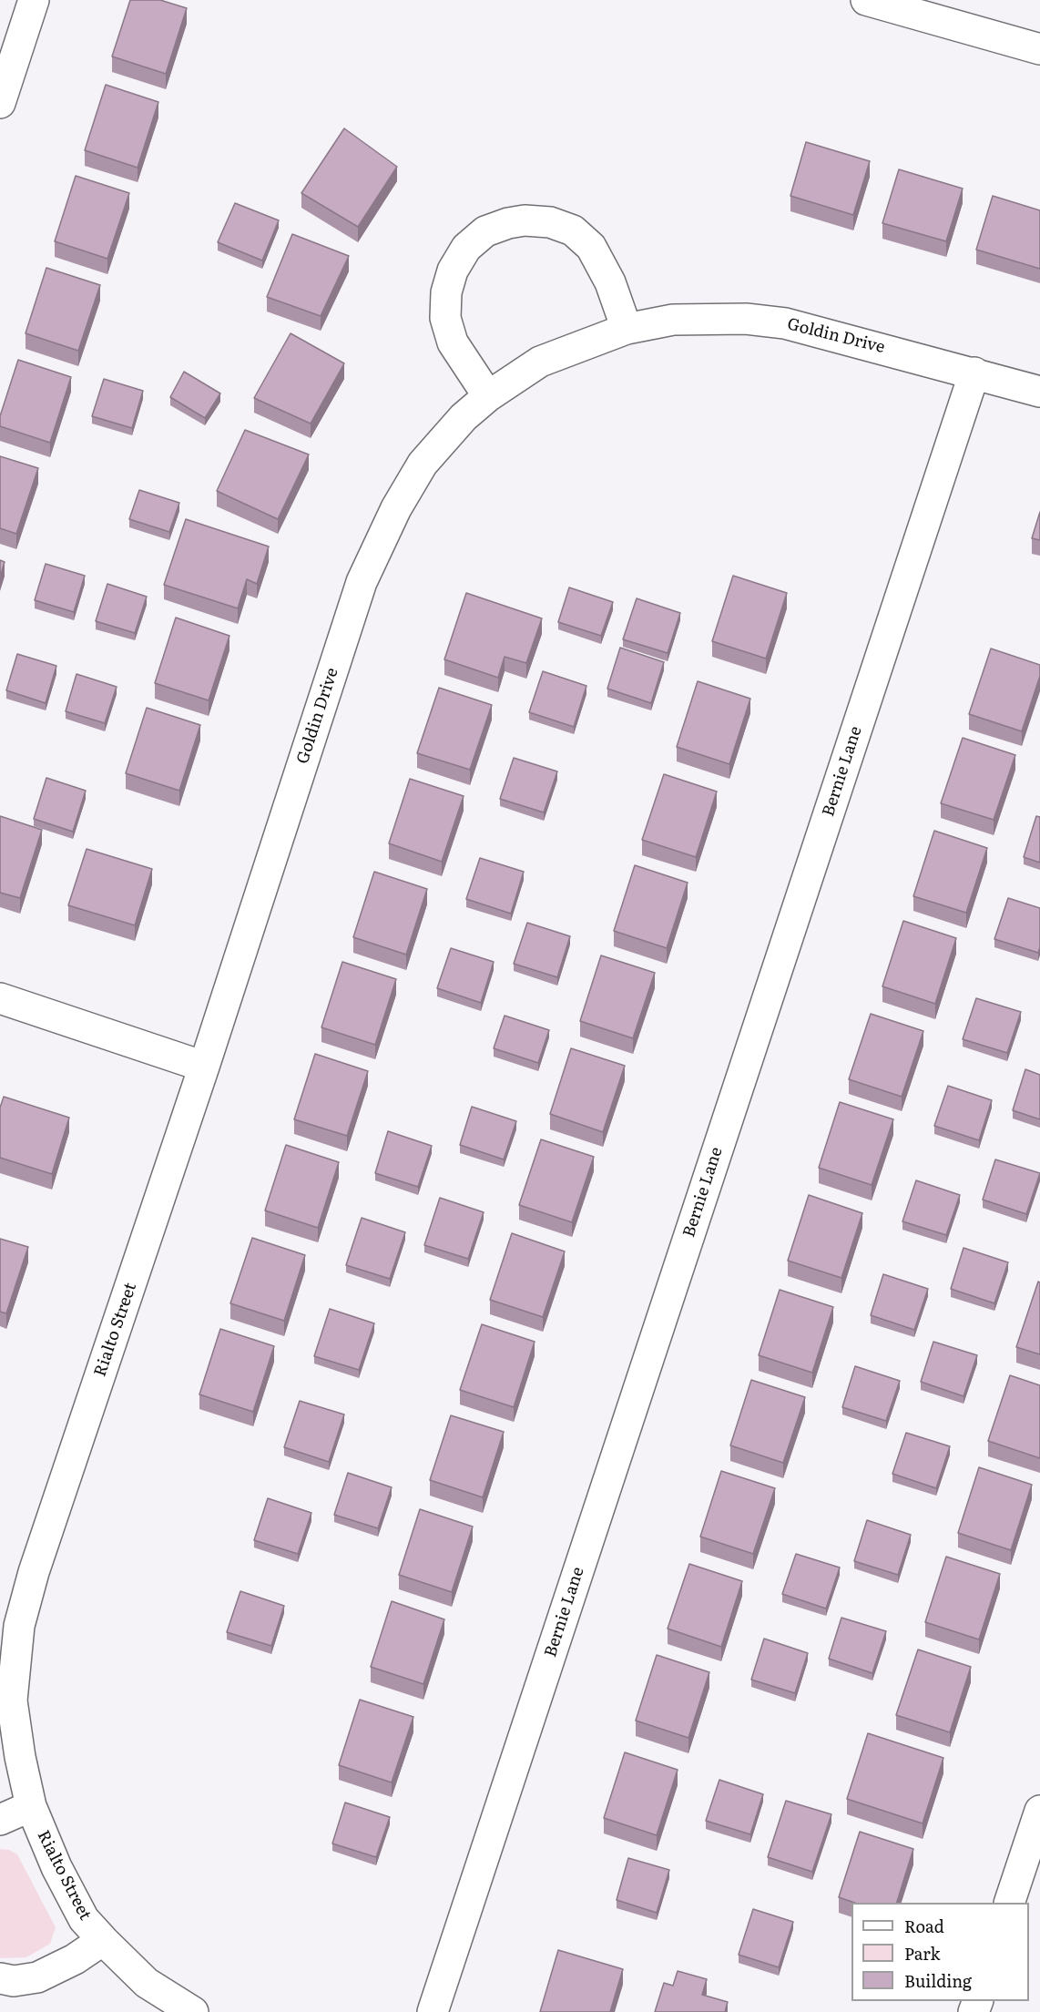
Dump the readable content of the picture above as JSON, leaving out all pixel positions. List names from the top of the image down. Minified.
{"streets":{"street":["Goldin Drive","Bernie Lane","Rialto Street"]},"crossings":[["Goldin Drive","Bernie Lane"],["Goldin Drive","Rialto Street"]],"legend":["Road","Park","Building"]}
